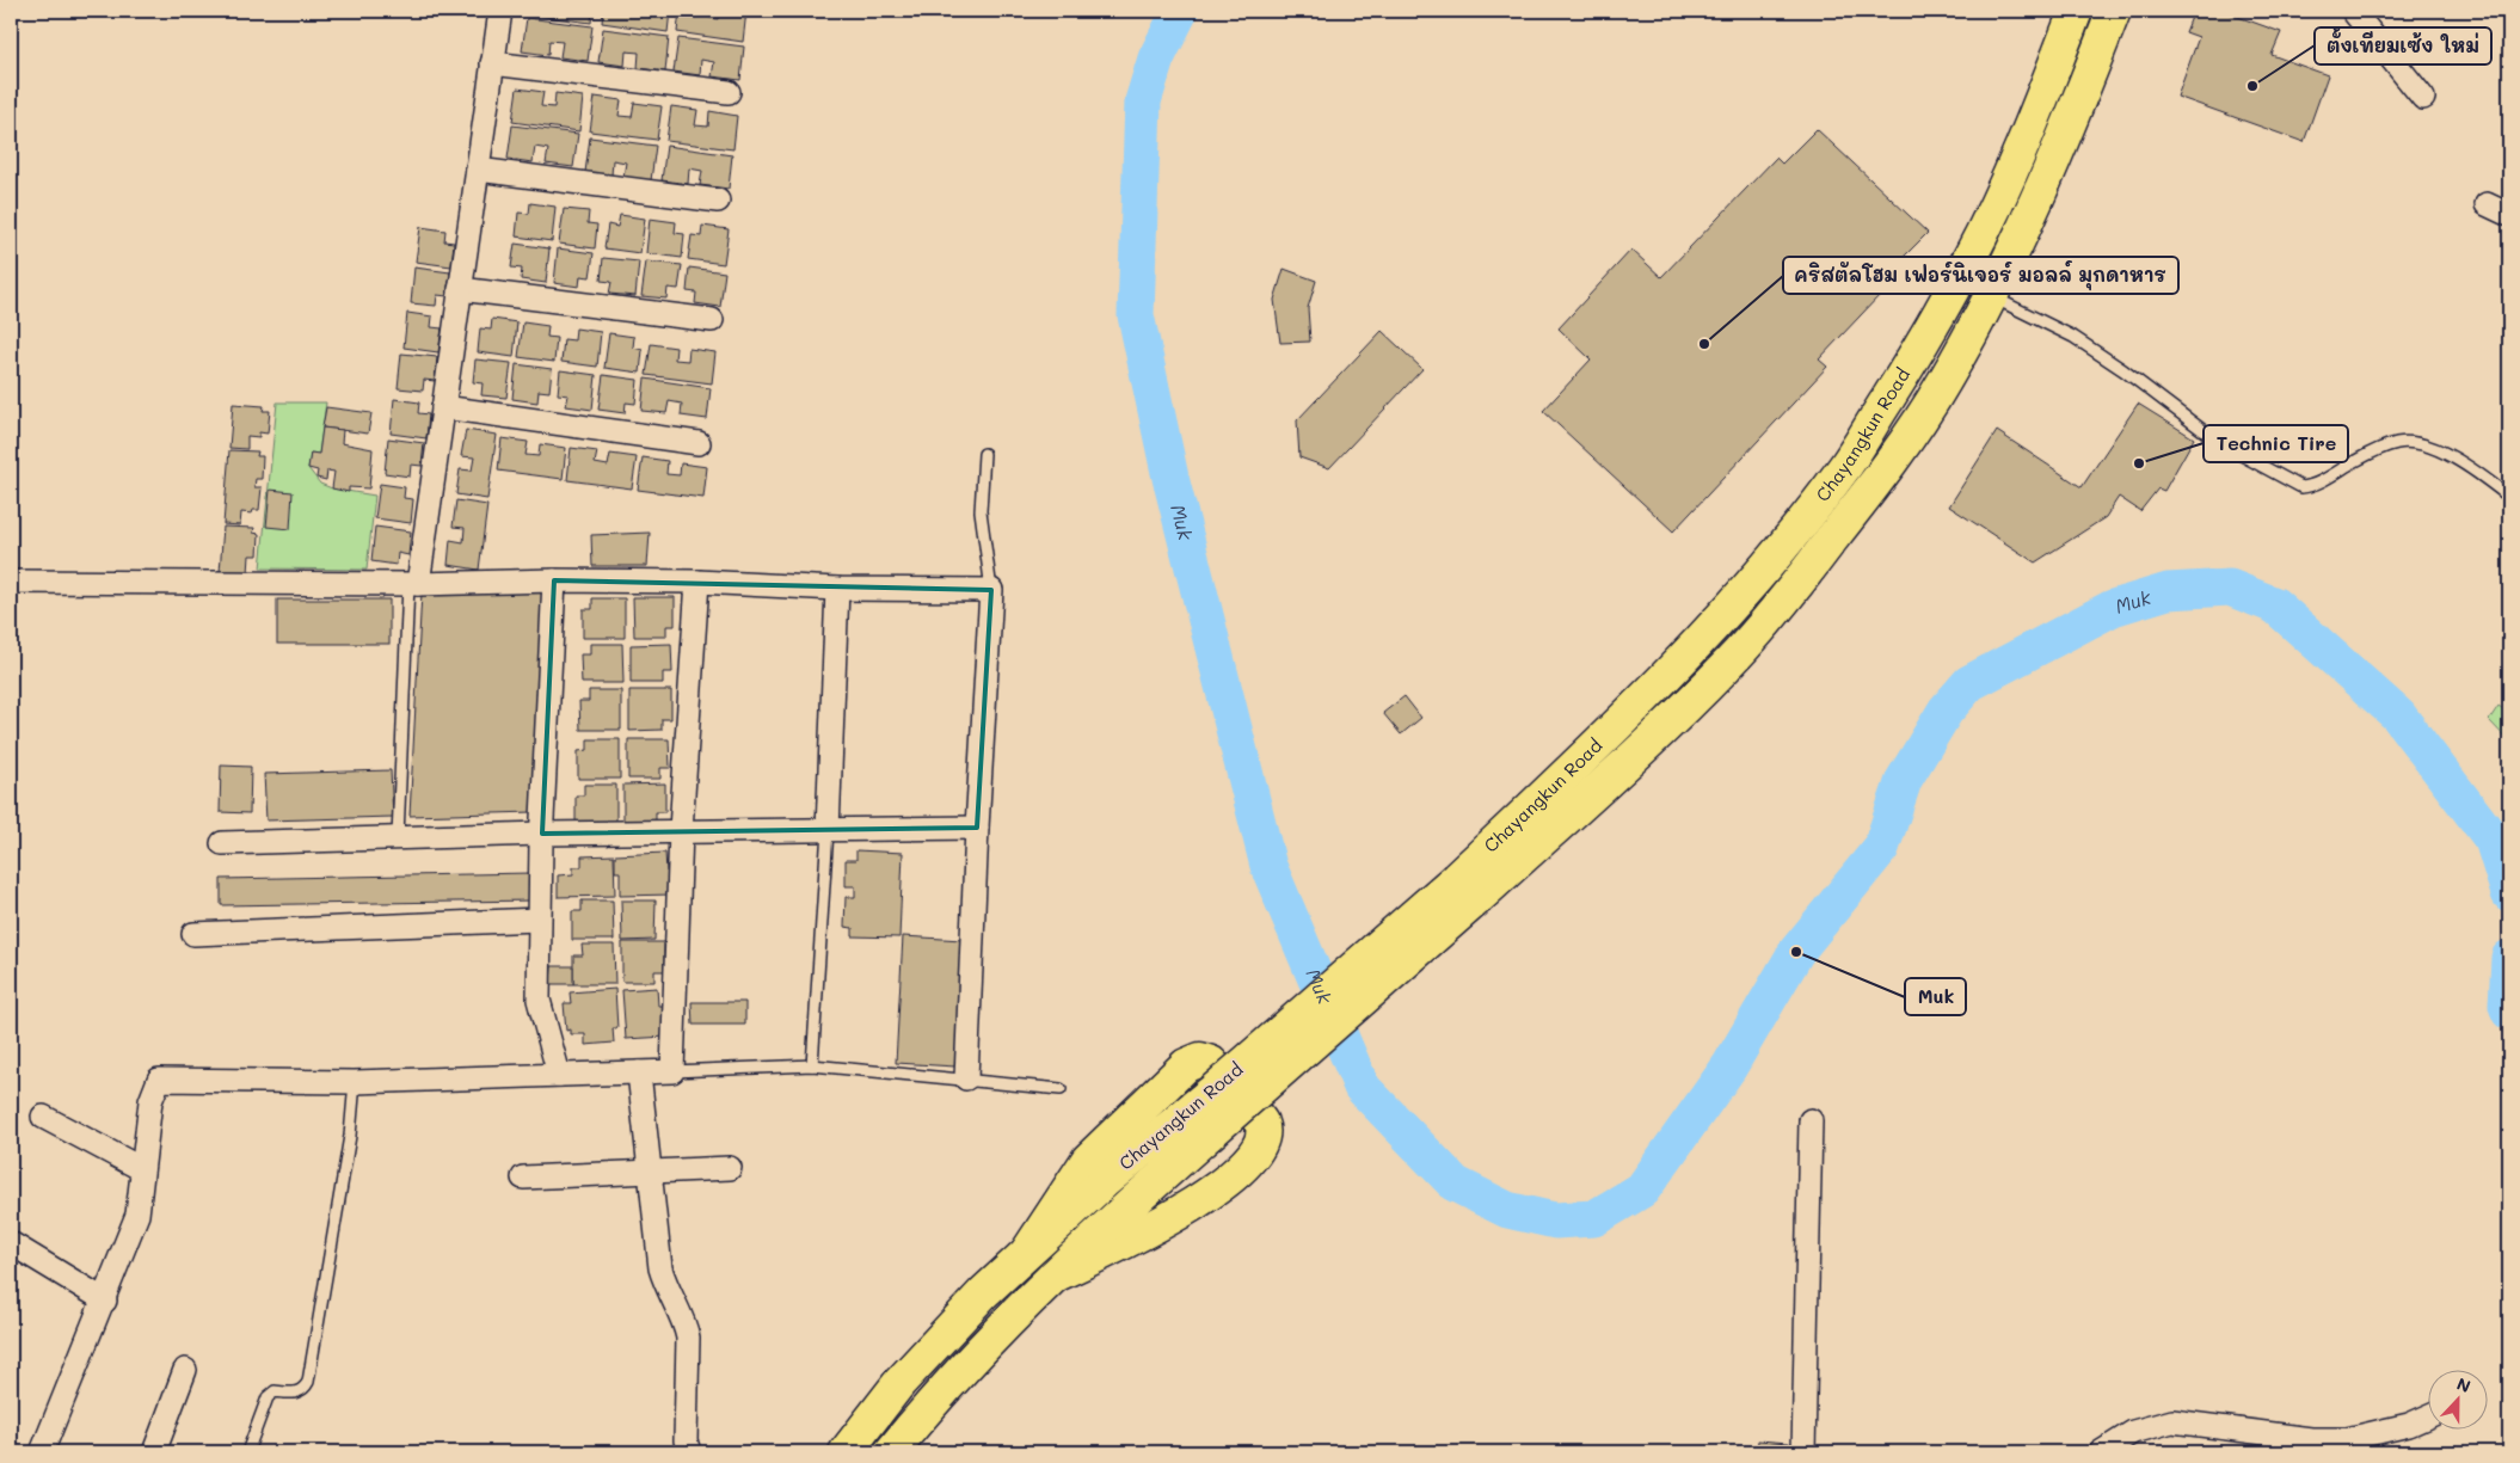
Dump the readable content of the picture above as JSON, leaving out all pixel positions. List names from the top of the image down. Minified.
{"streets":{"main road":["Chayangkun Road"]},"water":["Muk"],"places":["ตั้งเทียมเซ้ง ใหม่","คริสตัลโฮม เฟอร์นิเจอร์ มอลล์ มุกดาหาร","Technic Tire","Muk"],"north":"top"}
